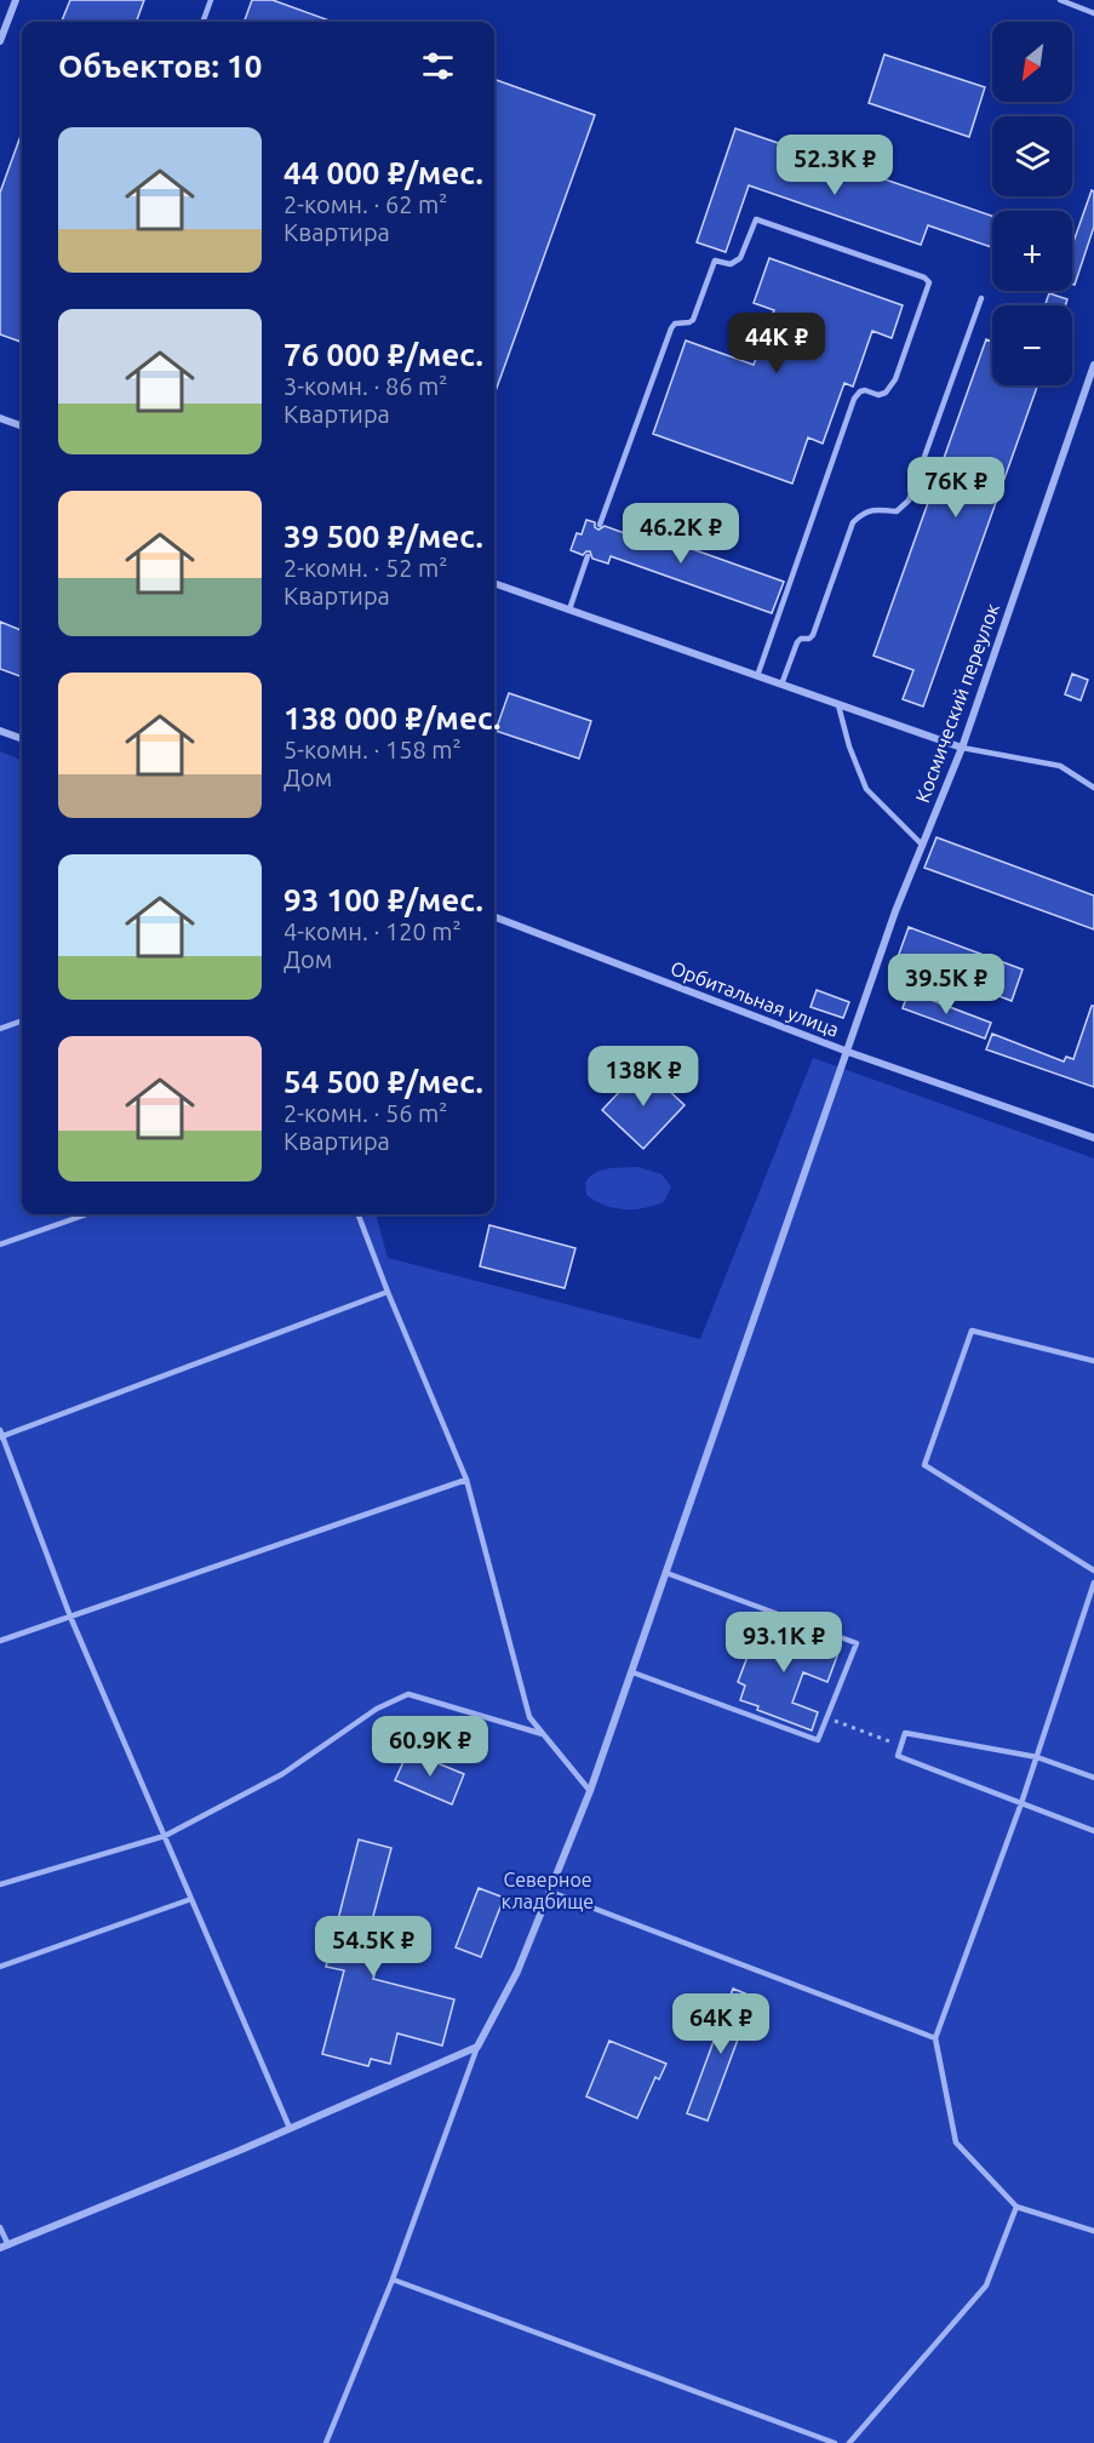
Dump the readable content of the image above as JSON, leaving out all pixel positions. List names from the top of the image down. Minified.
{"streets":{"street":["Космический переулок","Орбитальная улица"]},"crossings":[["Космический переулок","Орбитальная улица"]],"parks":["Северное кладбище"],"north":"bottom left","page":{"map_buttons":["+","−"],"heading":"Объектов: 10","list":[{"name":"44 000 ₽/мес.","note":"2-комн. · 62 m² · Квартира"},{"name":"76 000 ₽/мес.","note":"3-комн. · 86 m² · Квартира"},{"name":"39 500 ₽/мес.","note":"2-комн. · 52 m² · Квартира"},{"name":"138 000 ₽/мес.","note":"5-комн. · 158 m² · Дом"},{"name":"93 100 ₽/мес.","note":"4-комн. · 120 m² · Дом"},{"name":"54 500 ₽/мес.","note":"2-комн. · 56 m² · Квартира"}],"price":["52.3K ₽","44K ₽","76K ₽","46.2K ₽","39.5K ₽","138K ₽","93.1K ₽","60.9K ₽","54.5K ₽","64K ₽"]}}
